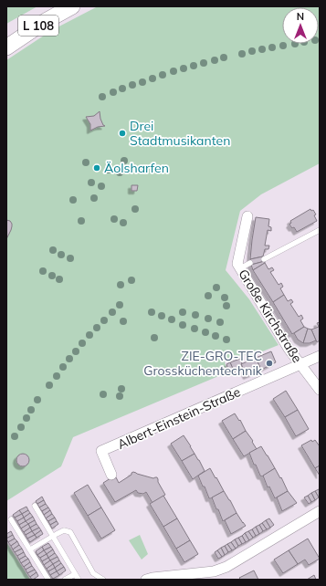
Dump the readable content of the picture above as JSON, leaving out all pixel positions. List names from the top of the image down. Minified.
{"streets":{"main road":["L 108"],"street":["Große Kirchstraße","Albert-Einstein-Straße"]},"crossings":[["Große Kirchstraße","Albert-Einstein-Straße"]],"places":["Drei Stadtmusikanten","Äolsharfen","ZIE-GRO-TEC Grossküchentechnik"],"north":"top"}
